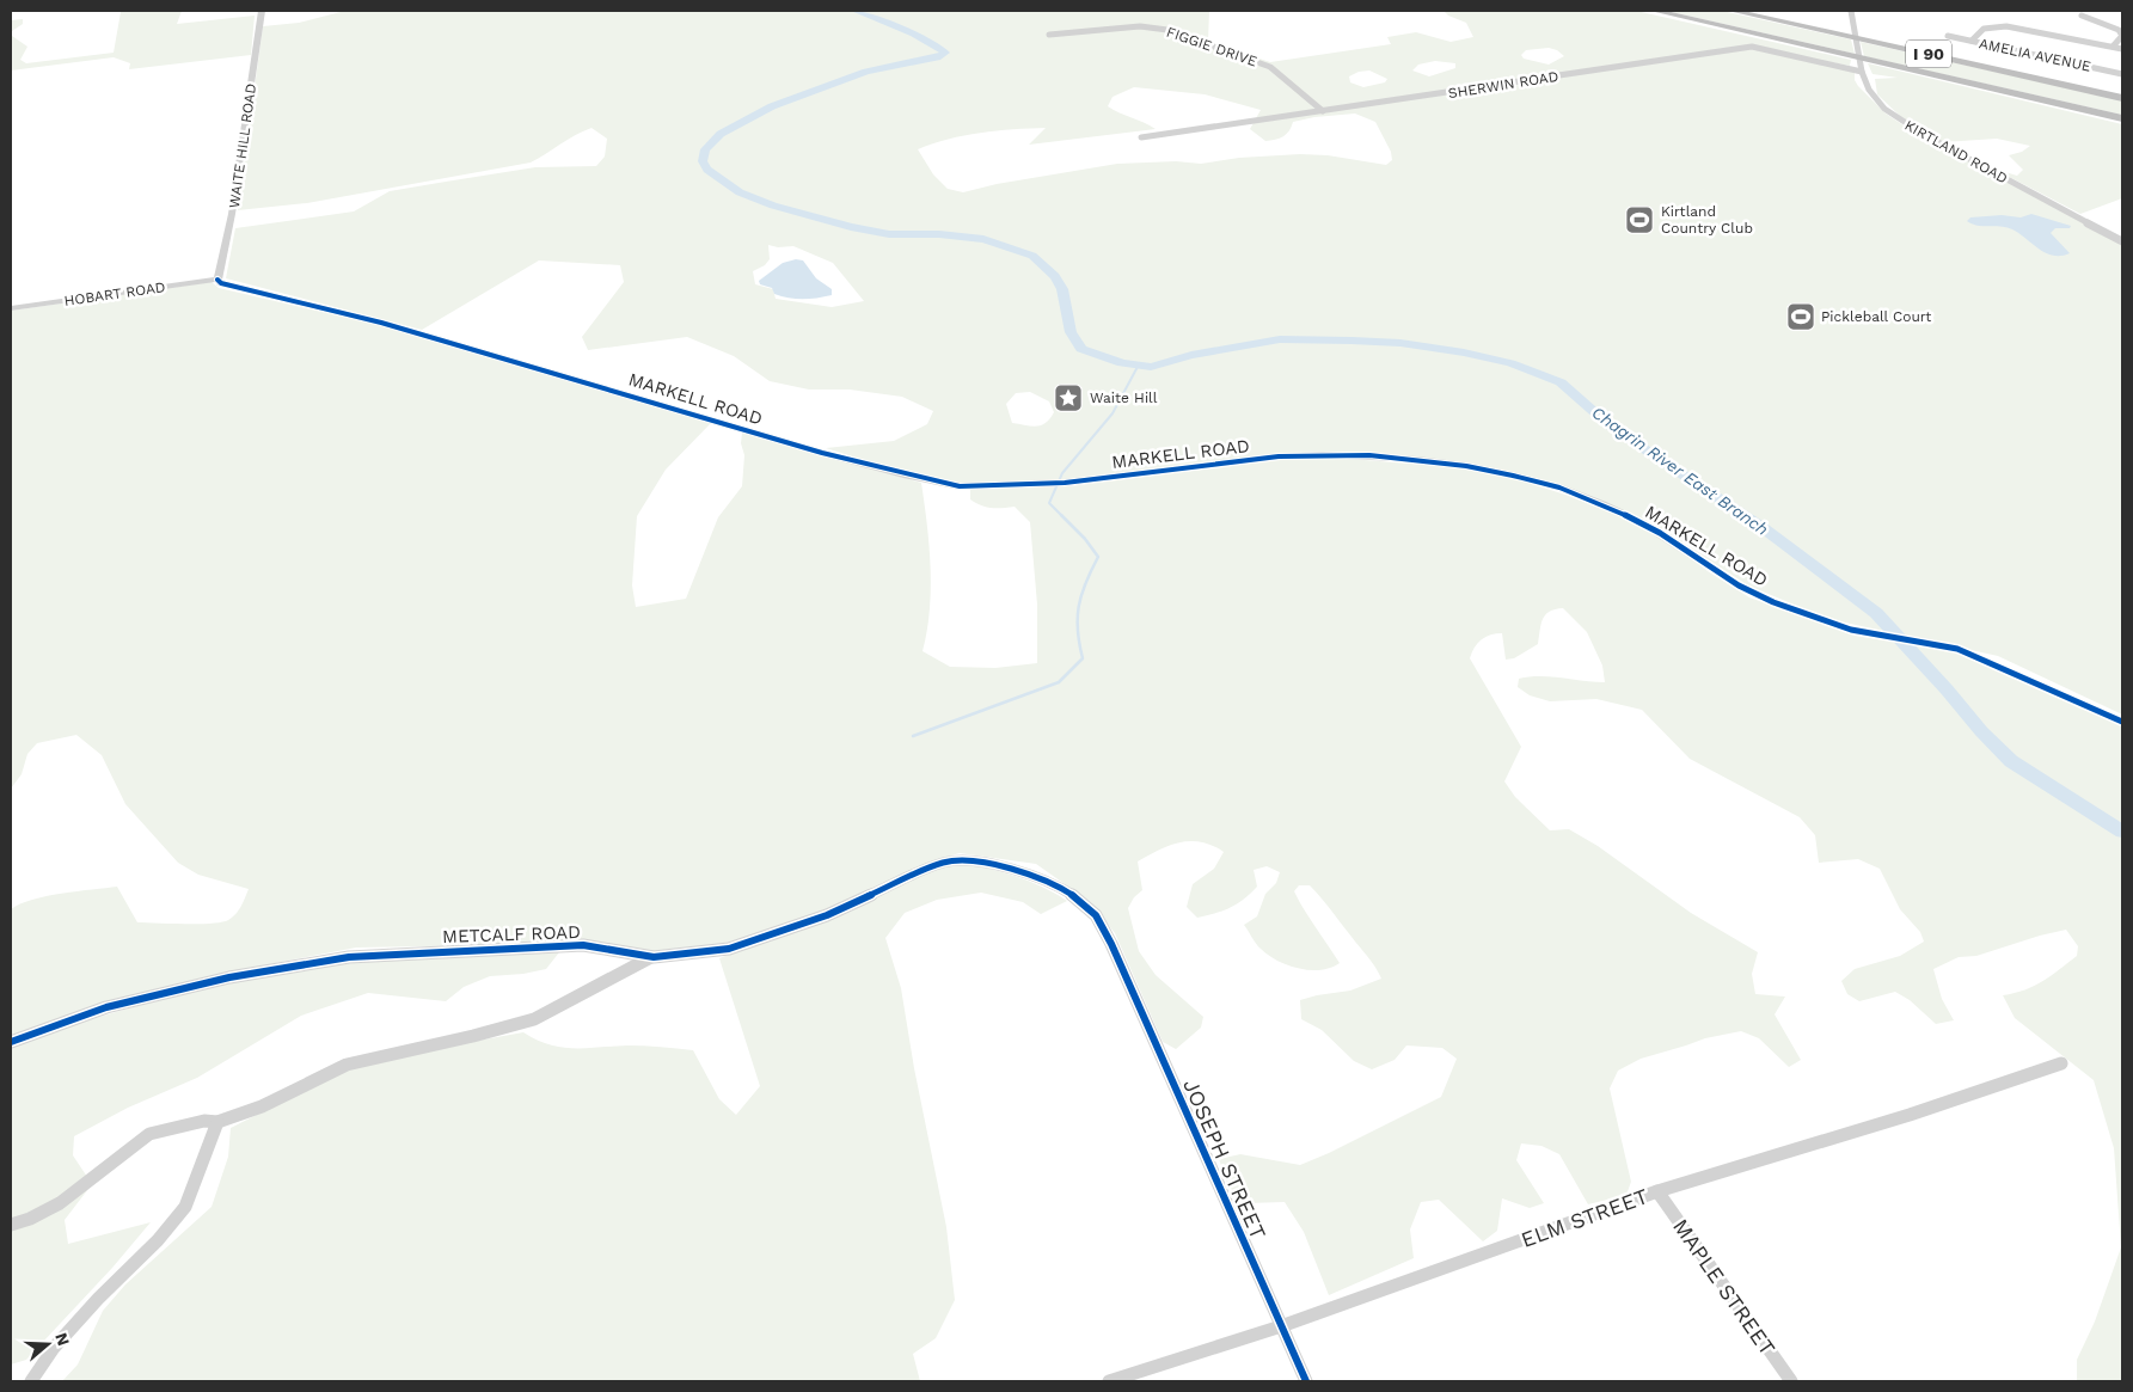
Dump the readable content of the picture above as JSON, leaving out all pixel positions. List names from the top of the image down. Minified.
{"streets":{"highway":["I 90"],"street":["FIGGIE DRIVE","AMELIA AVENUE","SHERWIN ROAD","WAITE HILL ROAD","KIRTLAND ROAD","HOBART ROAD","MARKELL ROAD","METCALF ROAD","JOSEPH STREET","ELM STREET","MAPLE STREET"]},"crossings":[["FIGGIE DRIVE","SHERWIN ROAD"],["SHERWIN ROAD","KIRTLAND ROAD"],["WAITE HILL ROAD","HOBART ROAD"],["WAITE HILL ROAD","MARKELL ROAD"],["HOBART ROAD","MARKELL ROAD"],["METCALF ROAD","JOSEPH STREET"],["JOSEPH STREET","ELM STREET"],["ELM STREET","MAPLE STREET"]],"water":["Chagrin River East Branch"],"places":{"sports":["Kirtland Country Club","Pickleball Court"],"place":["Waite Hill"]},"north":"right"}
